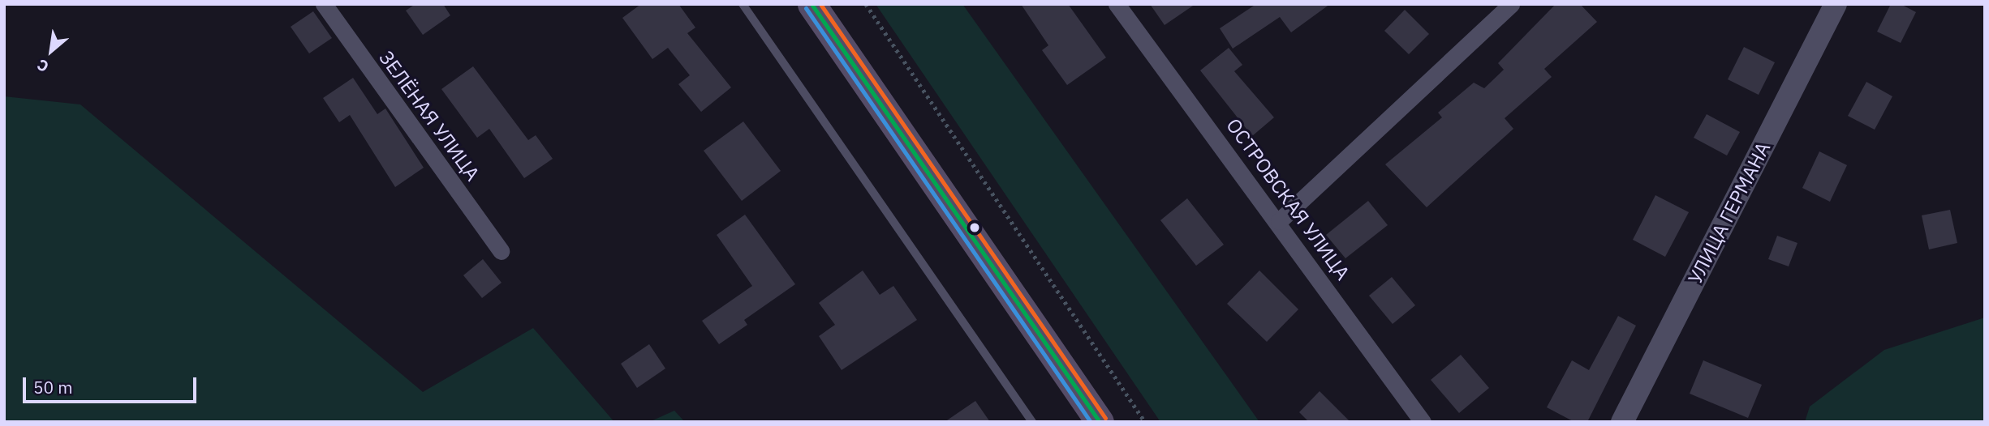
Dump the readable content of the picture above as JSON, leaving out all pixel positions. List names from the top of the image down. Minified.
{"streets":{"street":["ЗЕЛЁНАЯ УЛИЦА","ОСТРОВСКАЯ УЛИЦА","УЛИЦА ГЕРМАНА"]},"scale_bar":"50 m","north":"bottom left"}
